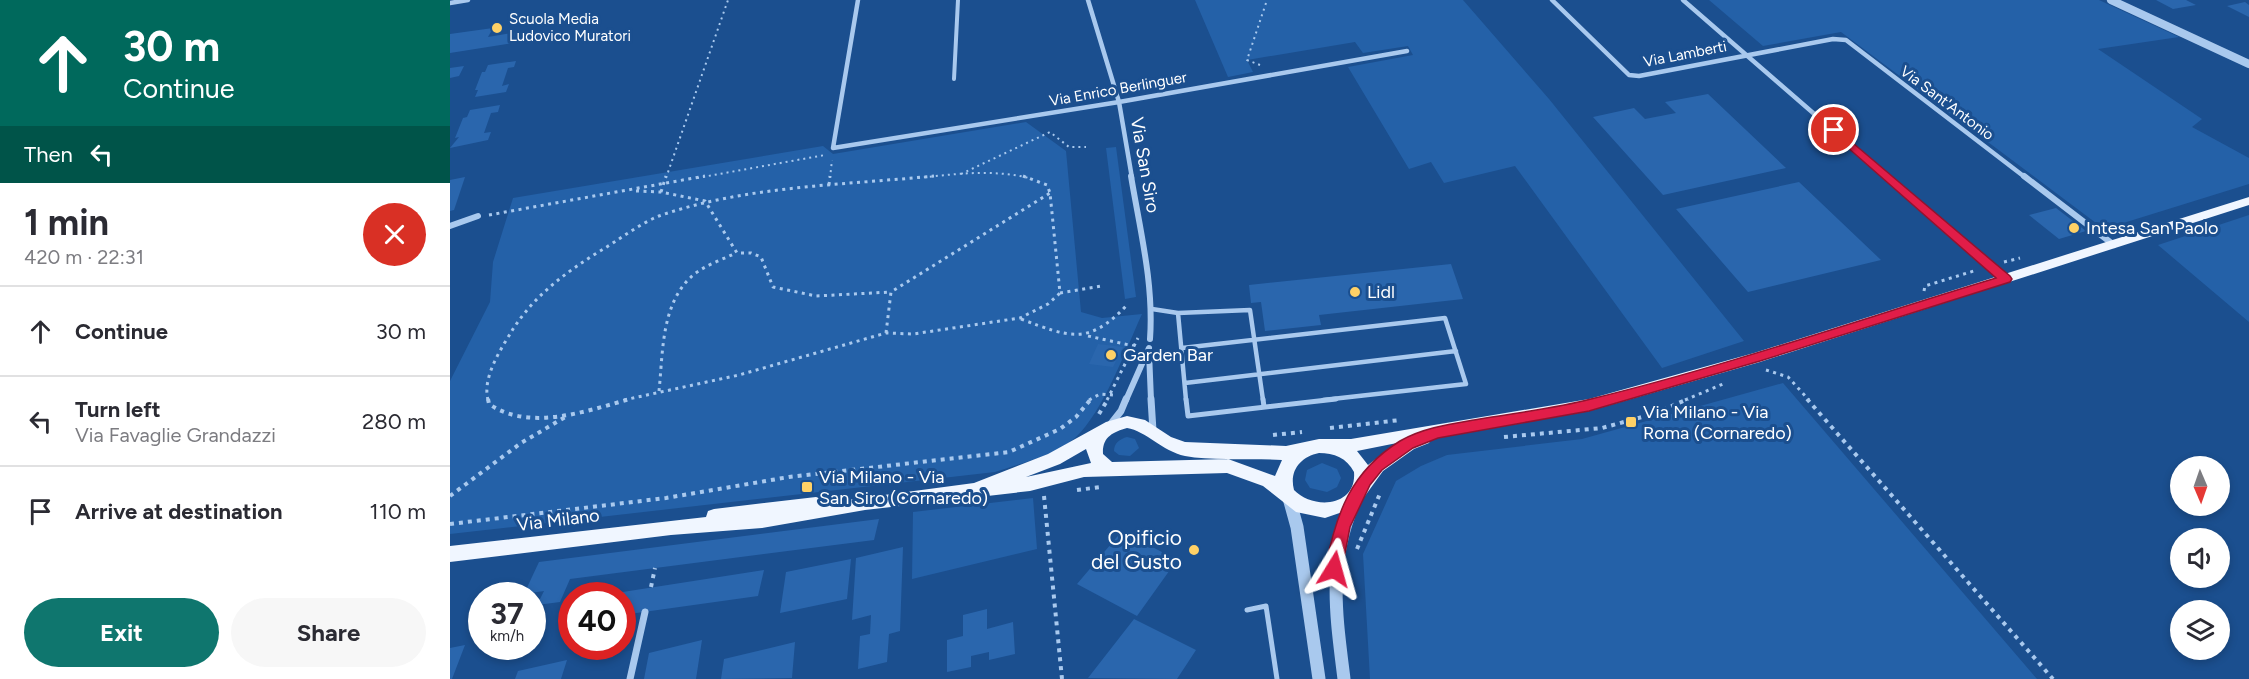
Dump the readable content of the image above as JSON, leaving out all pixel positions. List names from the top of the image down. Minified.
{"streets":{"main road":["Via Milano"],"street":["Via Lamberti","Via Enrico Berlinguer","Via Sant'Antonio","Via San Siro"]},"crossings":[["Via Lamberti","Via Sant'Antonio"],["Via Enrico Berlinguer","Via San Siro"]],"places":{"other":["Scuola Media Ludovico Muratori","Intesa San Paolo","Lidl","Garden Bar","Opificio del Gusto"],"transit":["Via Milano - Via Roma (Cornaredo)","Via Milano - Via San Siro (Cornaredo)"]},"north":"bottom","page":{"turn":["30 m","Continue"],"then":"Then","heading":["1 min","420 m · 22:31"],"list":[{"name":"Continue","value":"30 m"},{"name":"Turn left","note":"Via Favaglie Grandazzi","value":"280 m"},{"name":"Arrive at destination","value":"110 m"}],"speed":"37 km/h","limit":"40","buttons":["Exit","Share"]}}
